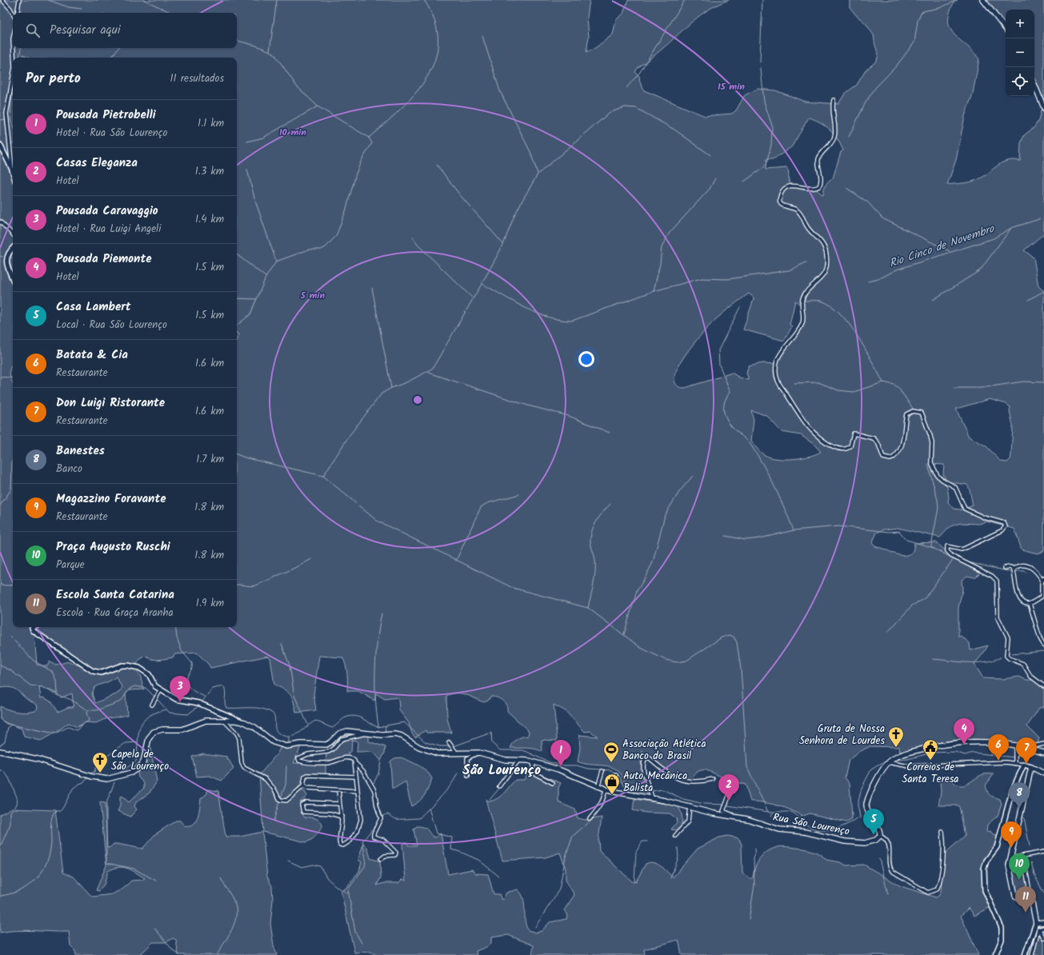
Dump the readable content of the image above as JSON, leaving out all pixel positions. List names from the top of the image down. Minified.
{"streets":{"main road":["Rua São Lourenço"]},"districts":["São Lourenço"],"water":["Rio Cinco de Novembro"],"places":{"church":["Gruta de Nossa Senhora de Lourdes","Capela de São Lourenço"],"public building":["Correios de Santa Teresa"],"sports":["Associação Atlética Banco do Brasil"],"shop":["Auto Mecânica Balista"]},"page":{"map_buttons":["+","−"],"search":"Pesquisar aqui","heading":["Por perto","11 resultados"],"list":[{"mark":"1","name":"Pousada Pietrobelli","note":"Hotel · Rua São Lourenço","value":"1.1 km"},{"mark":"2","name":"Casas Eleganza","note":"Hotel","value":"1.3 km"},{"mark":"3","name":"Pousada Caravaggio","note":"Hotel · Rua Luigi Angeli","value":"1.4 km"},{"mark":"4","name":"Pousada Piemonte","note":"Hotel","value":"1.5 km"},{"mark":"5","name":"Casa Lambert","note":"Local · Rua São Lourenço","value":"1.5 km"},{"mark":"6","name":"Batata & Cia","note":"Restaurante","value":"1.6 km"},{"mark":"7","name":"Don Luigi Ristorante","note":"Restaurante","value":"1.6 km"},{"mark":"8","name":"Banestes","note":"Banco","value":"1.7 km"},{"mark":"9","name":"Magazzino Foravante","note":"Restaurante","value":"1.8 km"},{"mark":"10","name":"Praça Augusto Ruschi","note":"Parque","value":"1.8 km"},{"mark":"11","name":"Escola Santa Catarina","note":"Escola · Rua Graça Aranha","value":"1.9 km"}],"pins":["3","4","6","7","1","2","8","5","9","10","11"]},"rings":["15 min","10 min","5 min"]}
